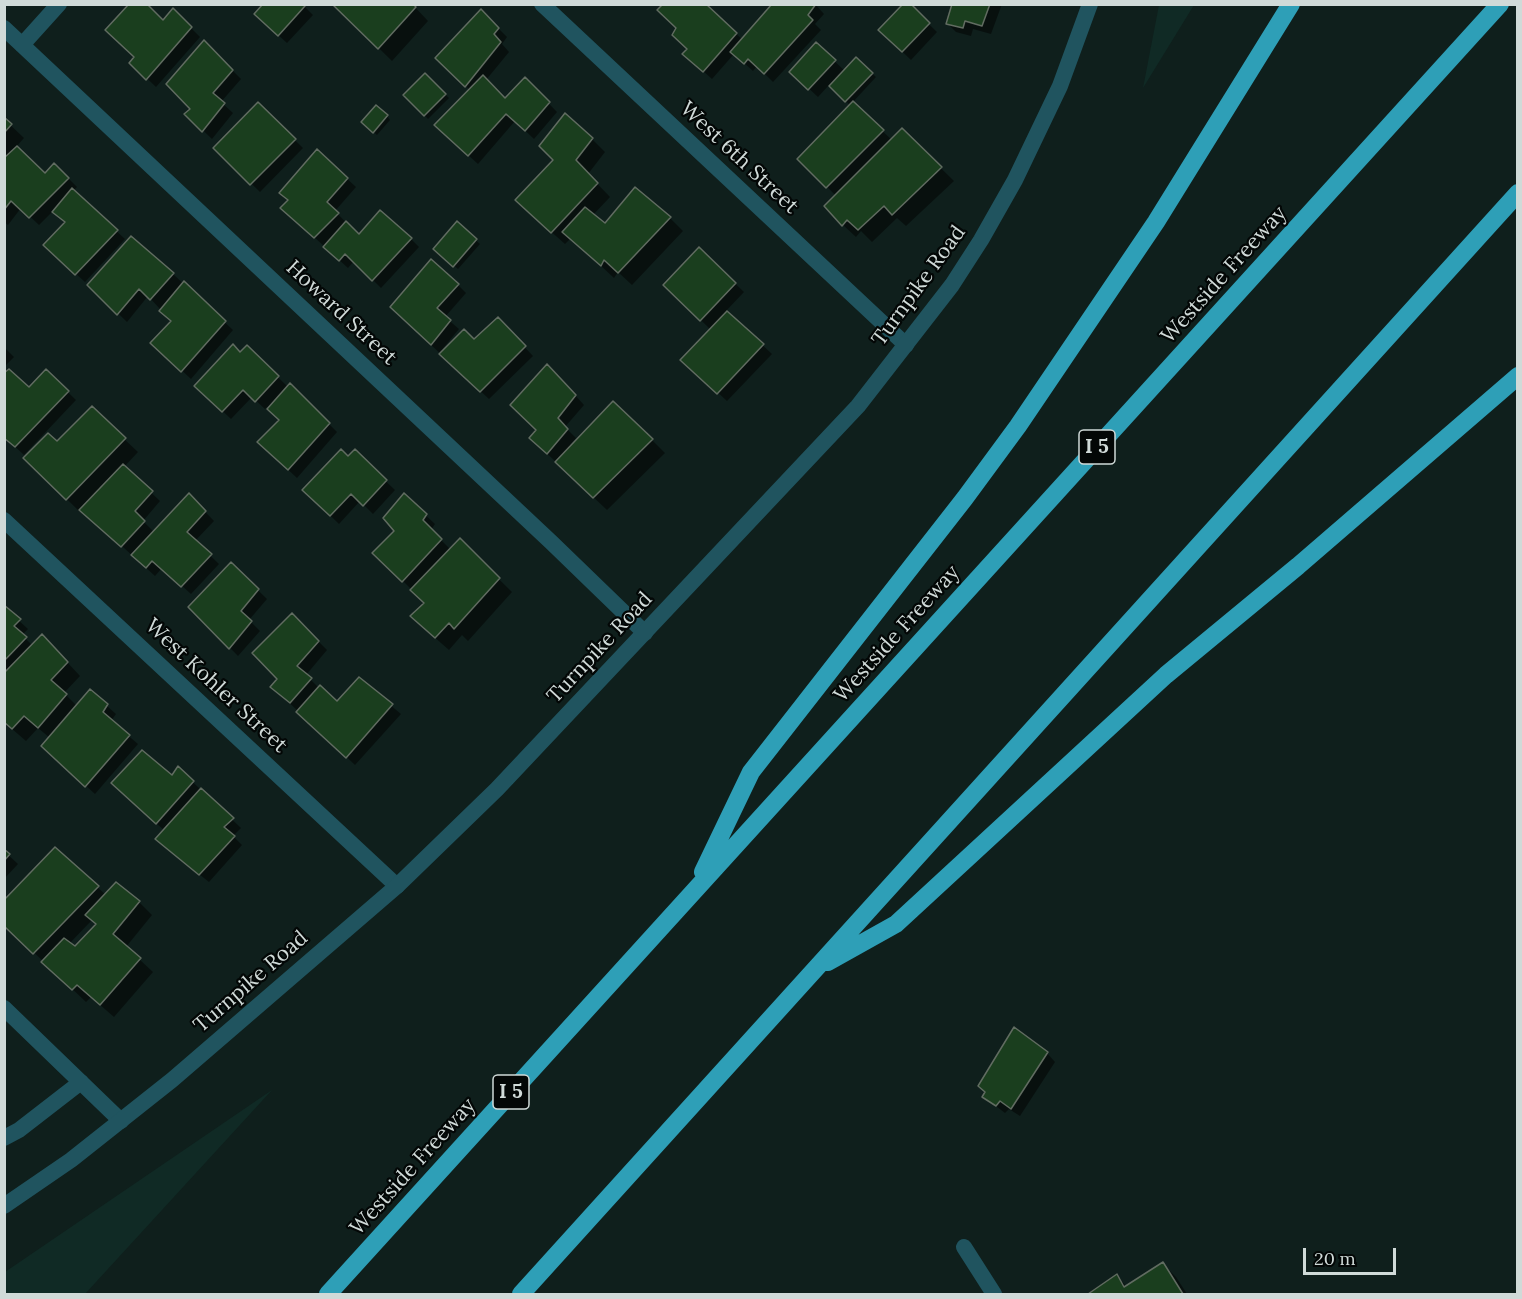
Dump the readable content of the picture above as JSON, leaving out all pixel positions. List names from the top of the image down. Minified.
{"streets":{"highway":["Westside Freeway","I 5"],"street":["West 6th Street","Turnpike Road","Howard Street","West Kohler Street"]},"crossings":[["West 6th Street","Turnpike Road"],["Turnpike Road","Howard Street"],["Turnpike Road","West Kohler Street"]],"scale_bar":"20 m"}
